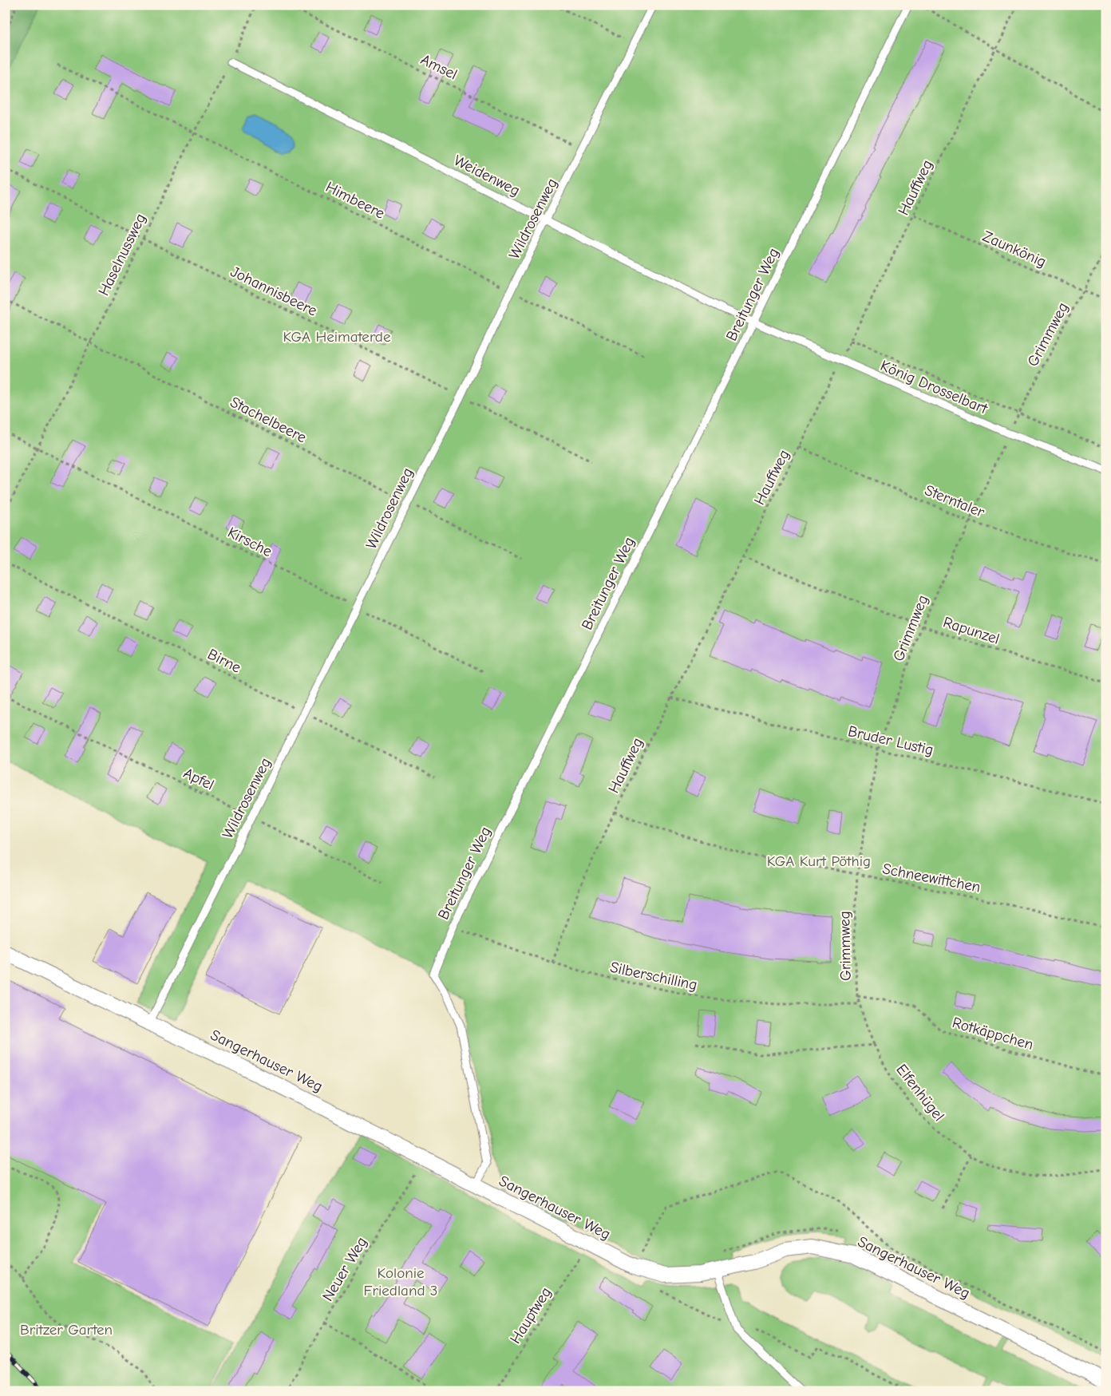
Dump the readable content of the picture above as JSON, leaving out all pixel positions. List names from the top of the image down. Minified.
{"streets":{"street":["Sangerhauser Weg"],"lane":["Weidenweg","Wildrosenweg","Breitunger Weg","König Drosselbart"],"path":["Amsel","Hauffweg","Himbeere","Zaunkönig","Haselnussweg","Johannisbeere","Grimmweg","Stachelbeere","Sterntaler","Kirsche","Rapunzel","Birne","Bruder Lustig","Apfel","Schneewittchen","Silberschilling","Rotkäppchen","Elfenhügel","Neuer Weg","Hauptweg"]},"crossings":[["Amsel","Wildrosenweg"],["Weidenweg","Wildrosenweg"],["Weidenweg","Haselnussweg"],["Weidenweg","Breitunger Weg"],["Weidenweg","König Drosselbart"],["Hauffweg","Zaunkönig"],["Hauffweg","König Drosselbart"],["Hauffweg","Sterntaler"],["Hauffweg","Rapunzel"],["Hauffweg","Bruder Lustig"],["Hauffweg","Schneewittchen"],["Hauffweg","Silberschilling"],["Himbeere","Wildrosenweg"],["Himbeere","Haselnussweg"],["Wildrosenweg","Johannisbeere"],["Wildrosenweg","Stachelbeere"],["Wildrosenweg","Kirsche"],["Wildrosenweg","Birne"],["Wildrosenweg","Apfel"],["Wildrosenweg","Sangerhauser Weg"],["Zaunkönig","Grimmweg"],["Haselnussweg","Johannisbeere"],["Haselnussweg","Stachelbeere"],["Haselnussweg","Kirsche"],["Breitunger Weg","König Drosselbart"],["Breitunger Weg","Silberschilling"],["Breitunger Weg","Sangerhauser Weg"],["Grimmweg","König Drosselbart"],["Grimmweg","Sterntaler"],["Grimmweg","Rapunzel"],["Grimmweg","Bruder Lustig"],["Grimmweg","Schneewittchen"],["Grimmweg","Silberschilling"],["Grimmweg","Rotkäppchen"],["Grimmweg","Elfenhügel"],["Sangerhauser Weg","Neuer Weg"]],"parks":["KGA Heimaterde","KGA Kurt Pöthig","Kolonie Friedland 3","Britzer Garten"]}
